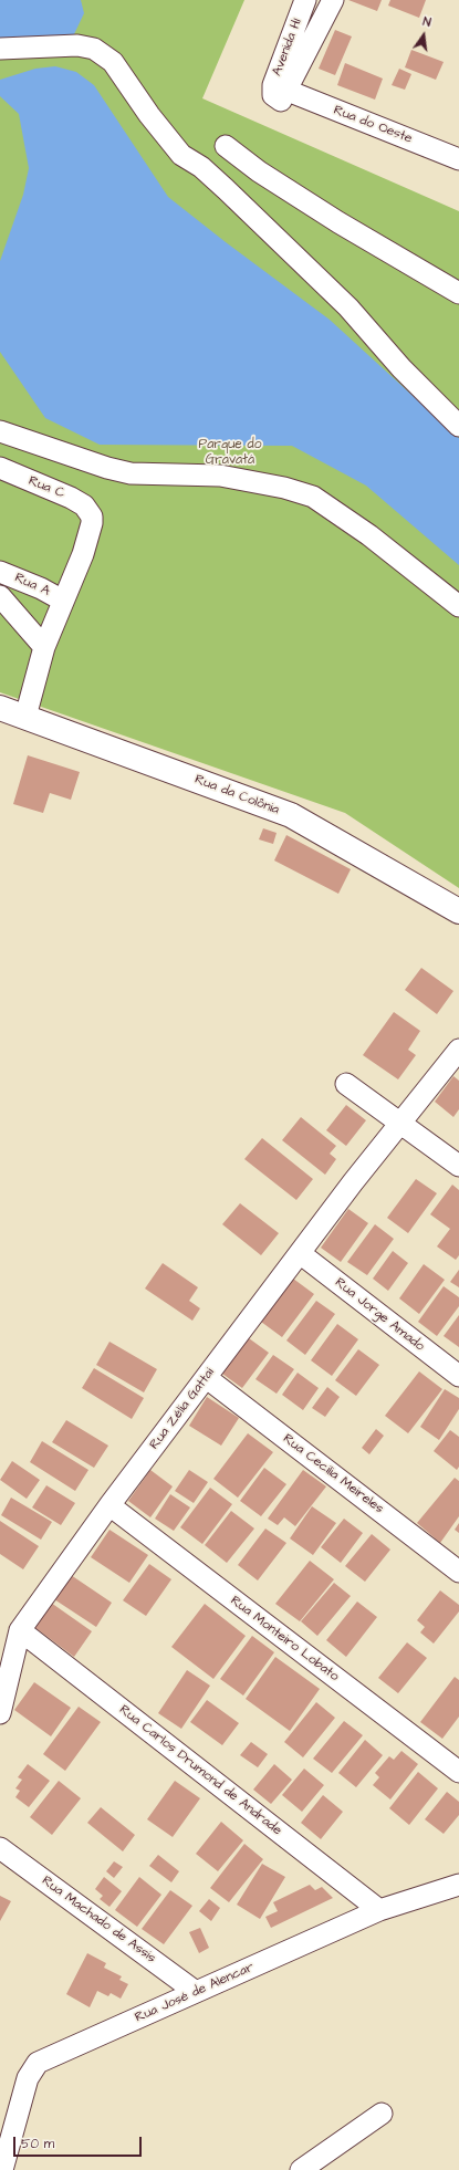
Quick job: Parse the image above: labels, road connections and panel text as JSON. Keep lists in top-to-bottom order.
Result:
{
  "streets": {
    "main road": ["Rua da Colônia"],
    "street": [
      "Avenida H1",
      "Rua do Oeste",
      "Rua C",
      "Rua A",
      "Rua Jorge Amado",
      "Rua Zélia Gattai",
      "Rua Cecilia Meireles",
      "Rua Monteiro Lobato",
      "Rua Carlos Drumond de Andrade",
      "Rua Machado de Assis",
      "Rua José de Alencar"
    ]
  },
  "crossings": [
    ["Avenida H1", "Rua do Oeste"],
    ["Rua C", "Rua A"],
    ["Rua Jorge Amado", "Rua Zélia Gattai"],
    ["Rua Zélia Gattai", "Rua Cecilia Meireles"],
    ["Rua Zélia Gattai", "Rua Monteiro Lobato"],
    ["Rua Zélia Gattai", "Rua Carlos Drumond de Andrade"],
    ["Rua Carlos Drumond de Andrade", "Rua José de Alencar"],
    ["Rua Machado de Assis", "Rua José de Alencar"]
  ],
  "parks": ["Parque do Gravatá"],
  "scale_bar": "50 m",
  "north": "top"
}
